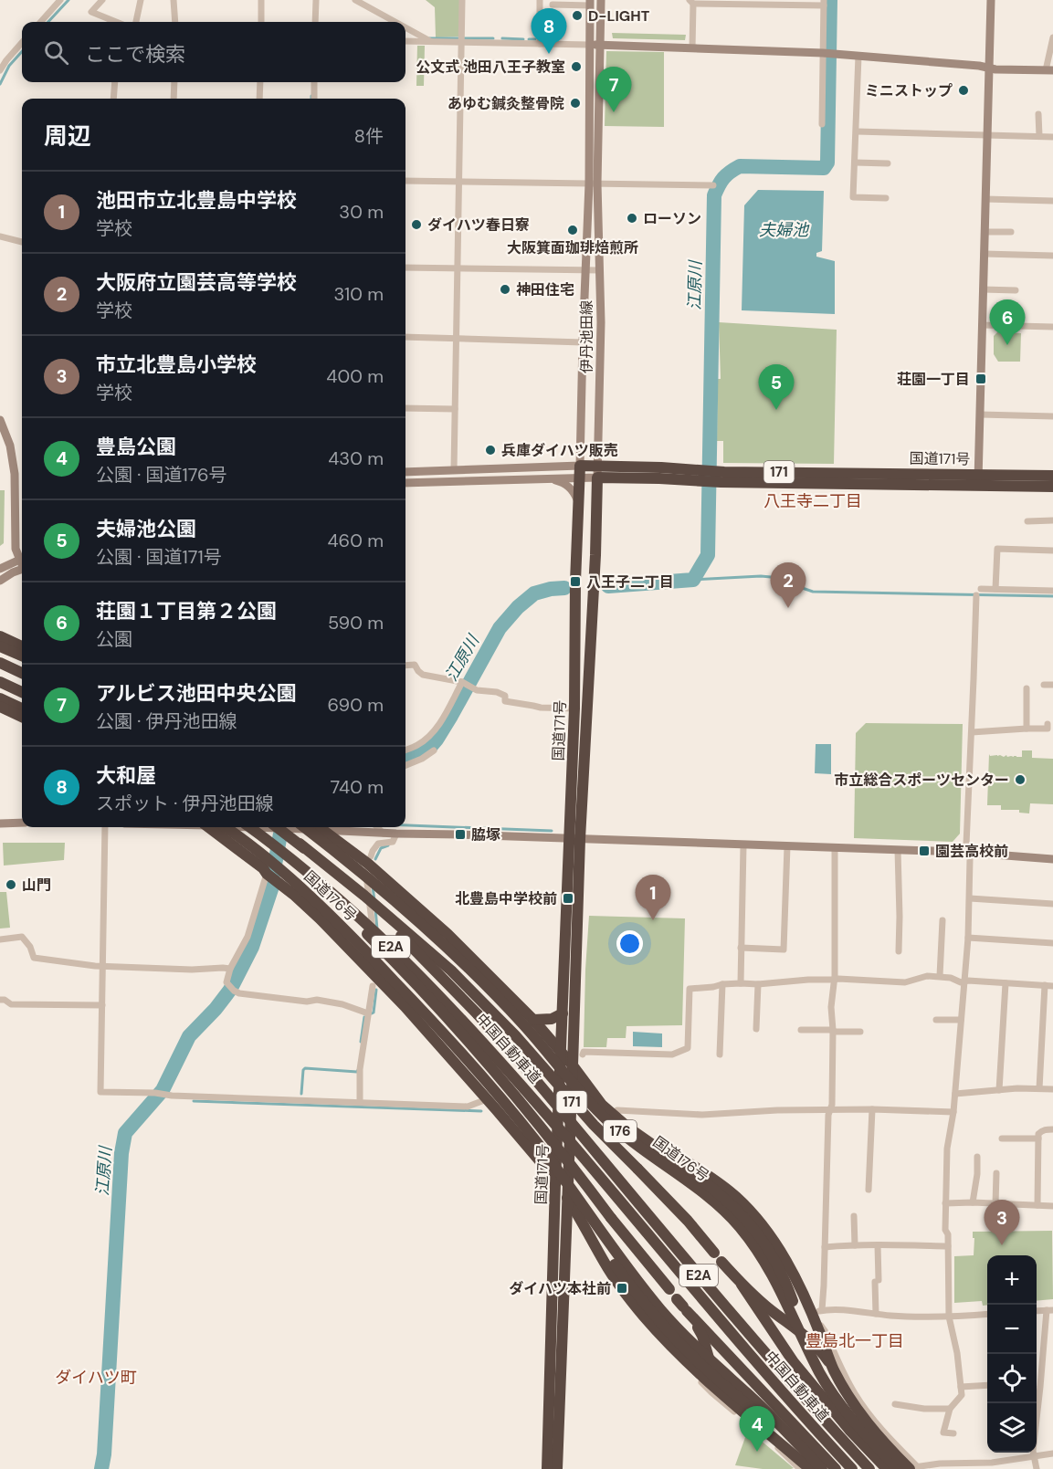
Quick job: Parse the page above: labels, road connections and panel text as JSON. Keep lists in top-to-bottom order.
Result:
{
  "streets": {
    "highway": [
      "国道171号",
      "171",
      "国道176号",
      "E2A",
      "中国自動車道",
      "176"
    ],
    "street": ["伊丹池田線"]
  },
  "crossings": [
    ["伊丹池田線", "国道171号"]
  ],
  "districts": ["八王寺二丁目", "豊島北一丁目", "ダイハツ町"],
  "water": ["夫婦池", "江原川"],
  "places": {
    "other": [
      "D-LIGHT",
      "公文式 池田八王子教室",
      "ミニストップ",
      "あゆむ鍼灸整骨院",
      "ローソン",
      "ダイハツ春日寮",
      "大阪箕面珈琲焙煎所",
      "神田住宅",
      "兵庫ダイハツ販売",
      "市立総合スポーツセンター",
      "山門"
    ],
    "transit": [
      "荘園一丁目",
      "八王子二丁目",
      "脇塚",
      "園芸高校前",
      "北豊島中学校前",
      "ダイハツ本社前"
    ]
  },
  "page": {
    "pins": [
      "8",
      "7",
      "6",
      "5",
      "2",
      "1",
      "3",
      "4"
    ],
    "search": "ここで検索",
    "heading": ["周辺", "8件"],
    "list": [
      {
        "mark": "1",
        "name": "池田市立北豊島中学校",
        "note": "学校",
        "value": "30 m"
      },
      {
        "mark": "2",
        "name": "大阪府立園芸高等学校",
        "note": "学校",
        "value": "310 m"
      },
      {
        "mark": "3",
        "name": "市立北豊島小学校",
        "note": "学校",
        "value": "400 m"
      },
      {
        "mark": "4",
        "name": "豊島公園",
        "note": "公園 · 国道176号",
        "value": "430 m"
      },
      {
        "mark": "5",
        "name": "夫婦池公園",
        "note": "公園 · 国道171号",
        "value": "460 m"
      },
      {
        "mark": "6",
        "name": "荘園１丁目第２公園",
        "note": "公園",
        "value": "590 m"
      },
      {
        "mark": "7",
        "name": "アルビス池田中央公園",
        "note": "公園 · 伊丹池田線",
        "value": "690 m"
      },
      {
        "mark": "8",
        "name": "大和屋",
        "note": "スポット · 伊丹池田線",
        "value": "740 m"
      }
    ],
    "map_buttons": ["+", "−"]
  }
}
